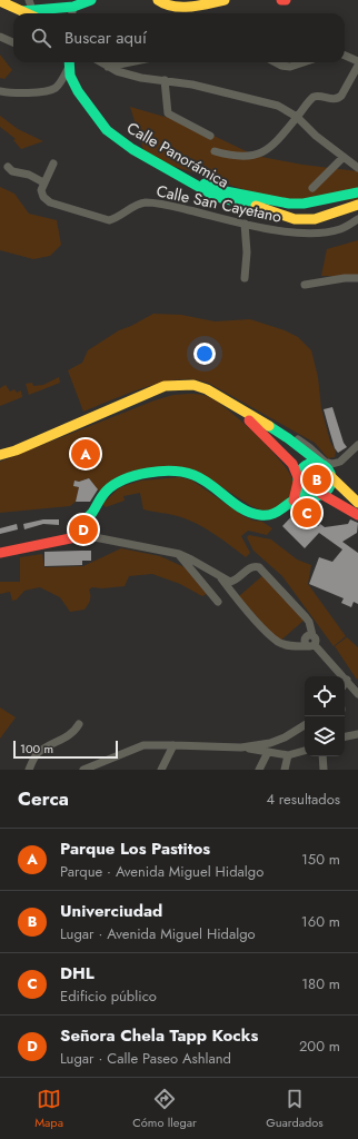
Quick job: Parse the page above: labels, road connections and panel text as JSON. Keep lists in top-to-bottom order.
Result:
{
  "streets": {
    "street": ["Calle Panorámica", "Calle San Cayetano"]
  },
  "scale_bar": "100 m",
  "page": {
    "search": "Buscar aquí",
    "pins": [
      "A",
      "B",
      "C",
      "D"
    ],
    "scale": "100 m",
    "heading": ["Cerca", "4 resultados"],
    "list": [
      {
        "mark": "A",
        "name": "Parque Los Pastitos",
        "note": "Parque · Avenida Miguel Hidalgo",
        "value": "150 m"
      },
      {
        "mark": "B",
        "name": "Univerciudad",
        "note": "Lugar · Avenida Miguel Hidalgo",
        "value": "160 m"
      },
      {
        "mark": "C",
        "name": "DHL",
        "note": "Edificio público",
        "value": "180 m"
      },
      {
        "mark": "D",
        "name": "Señora Chela Tapp Kocks",
        "note": "Lugar · Calle Paseo Ashland",
        "value": "200 m"
      }
    ],
    "nav": ["Mapa", "Cómo llegar", "Guardados"]
  }
}
